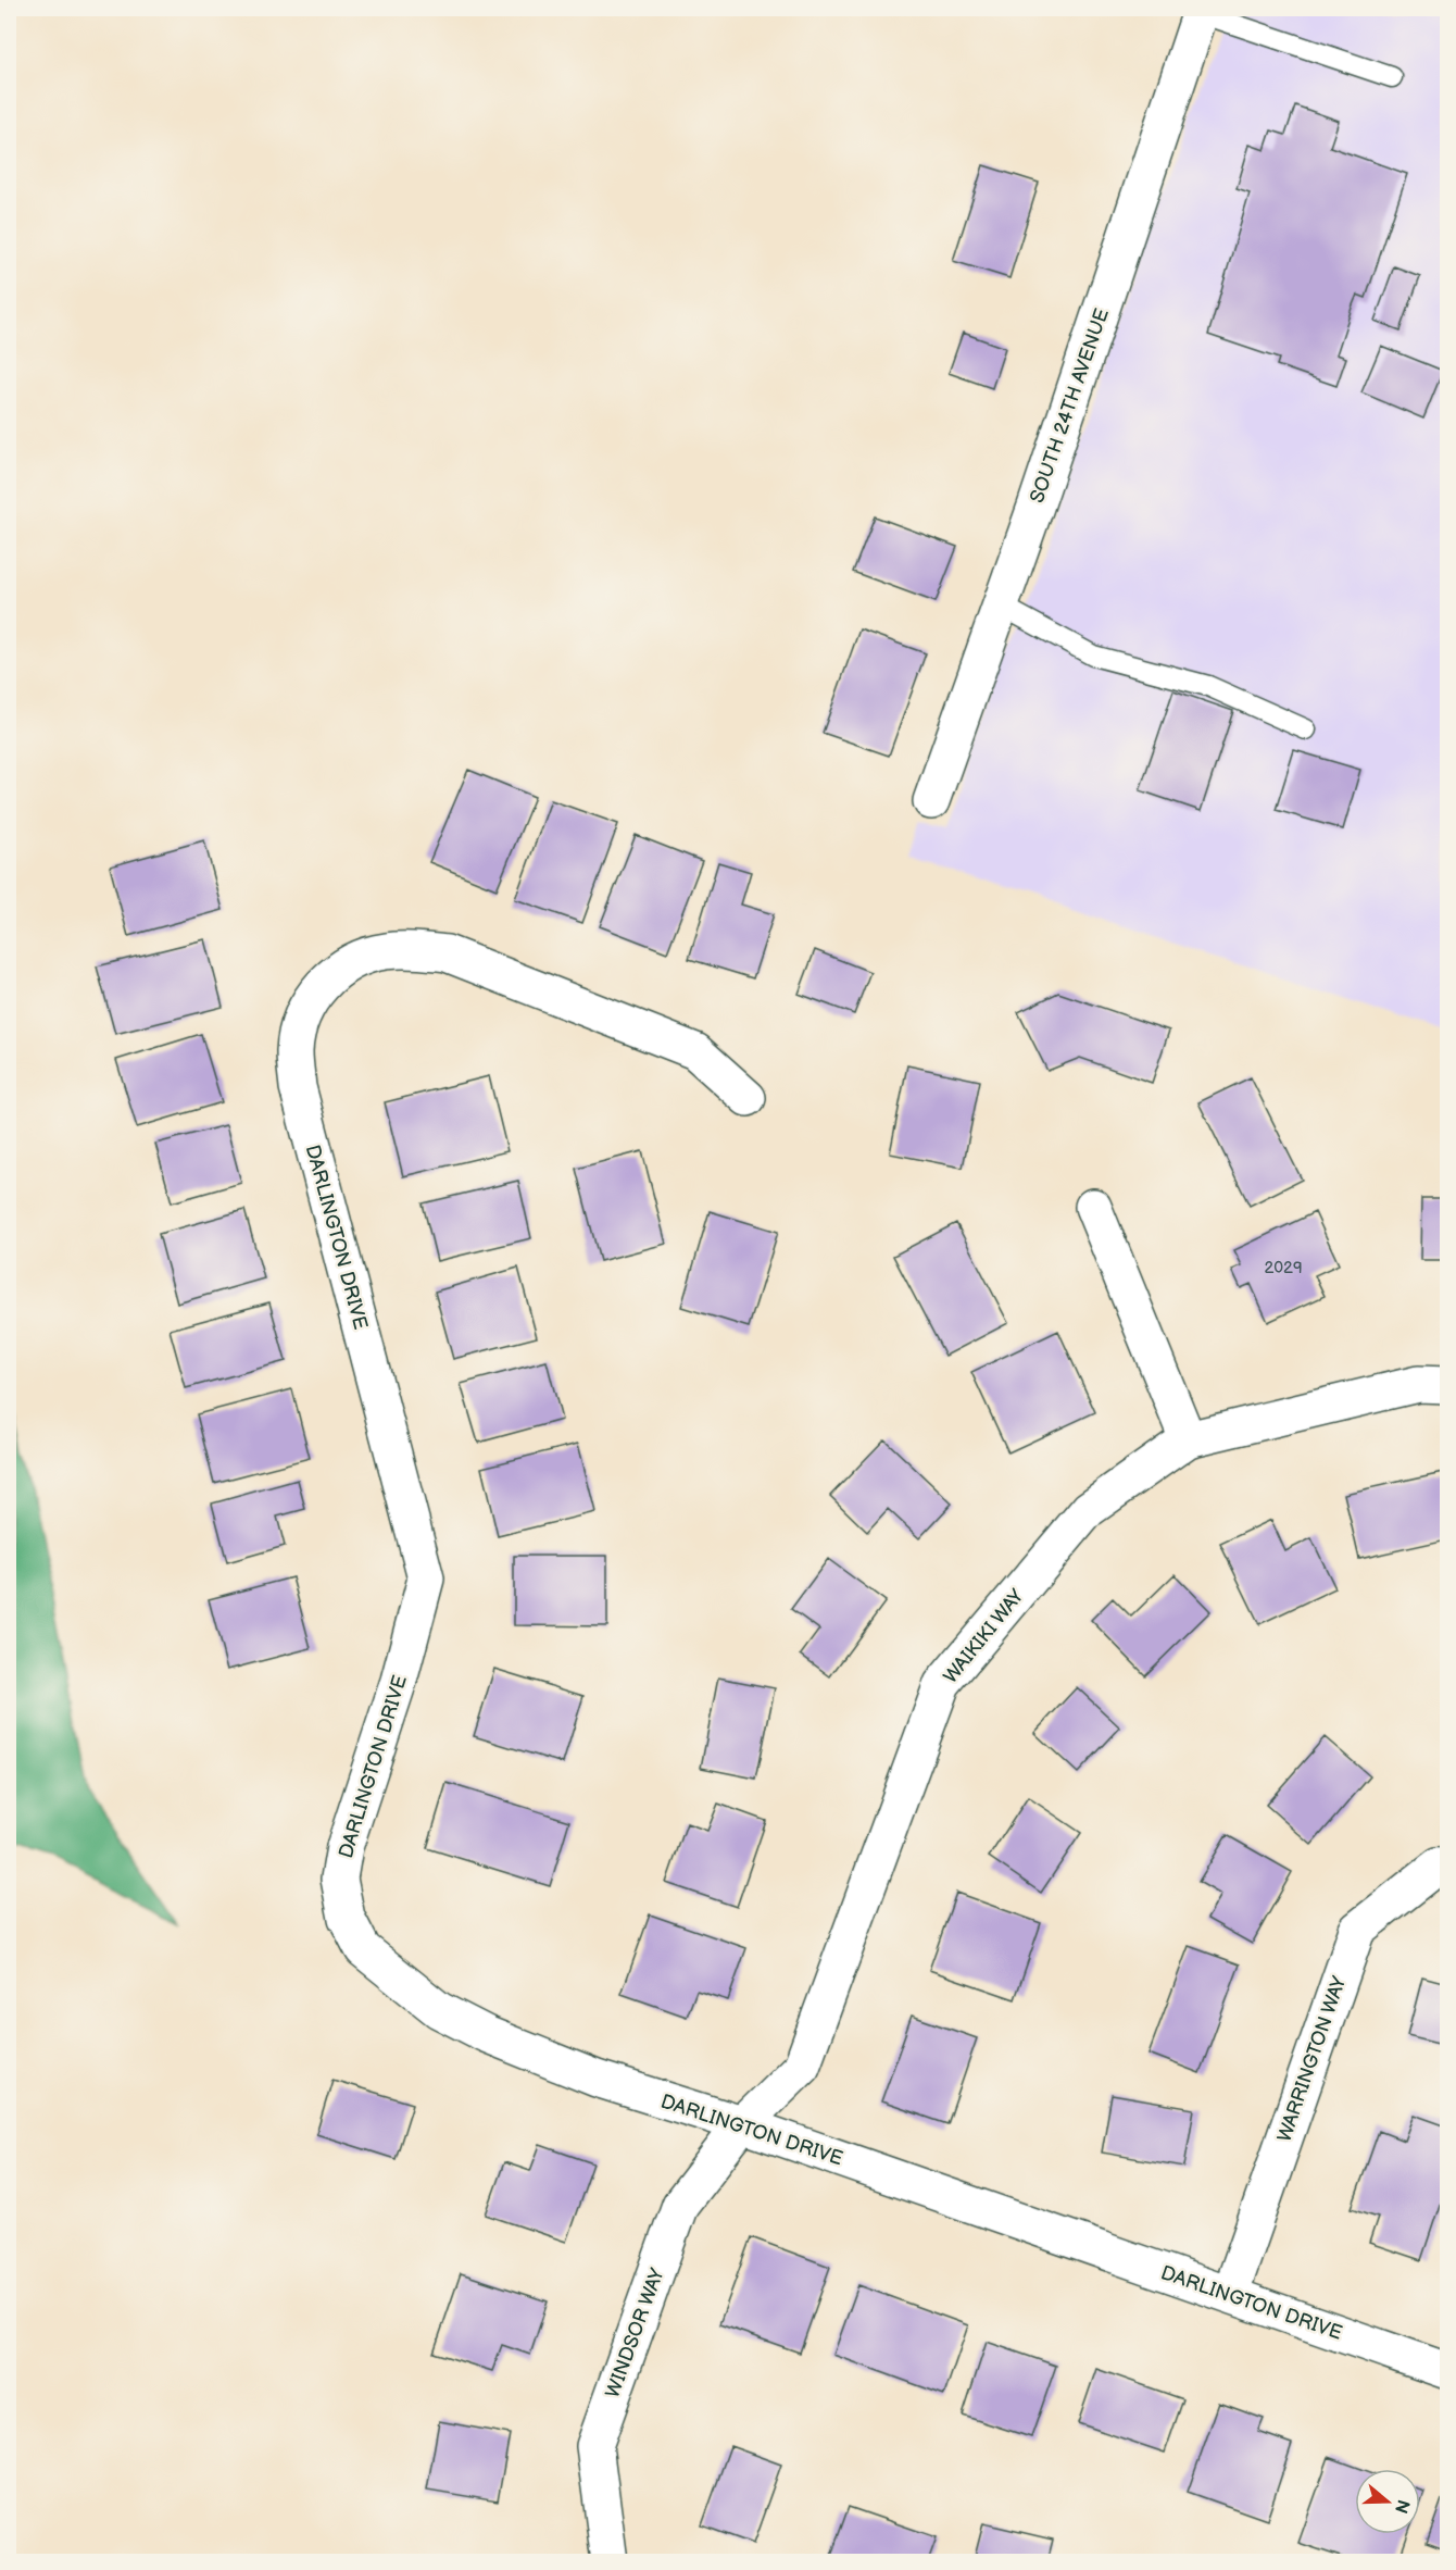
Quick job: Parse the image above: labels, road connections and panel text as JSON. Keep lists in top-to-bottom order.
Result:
{
  "streets": {
    "street": [
      "SOUTH 24TH AVENUE",
      "DARLINGTON DRIVE",
      "WAIKIKI WAY",
      "WARRINGTON WAY",
      "WINDSOR WAY"
    ]
  },
  "crossings": [
    ["DARLINGTON DRIVE", "WAIKIKI WAY"],
    ["DARLINGTON DRIVE", "WARRINGTON WAY"],
    ["DARLINGTON DRIVE", "WINDSOR WAY"],
    ["WAIKIKI WAY", "WINDSOR WAY"]
  ],
  "house_numbers": ["2029"],
  "north": "right"
}
